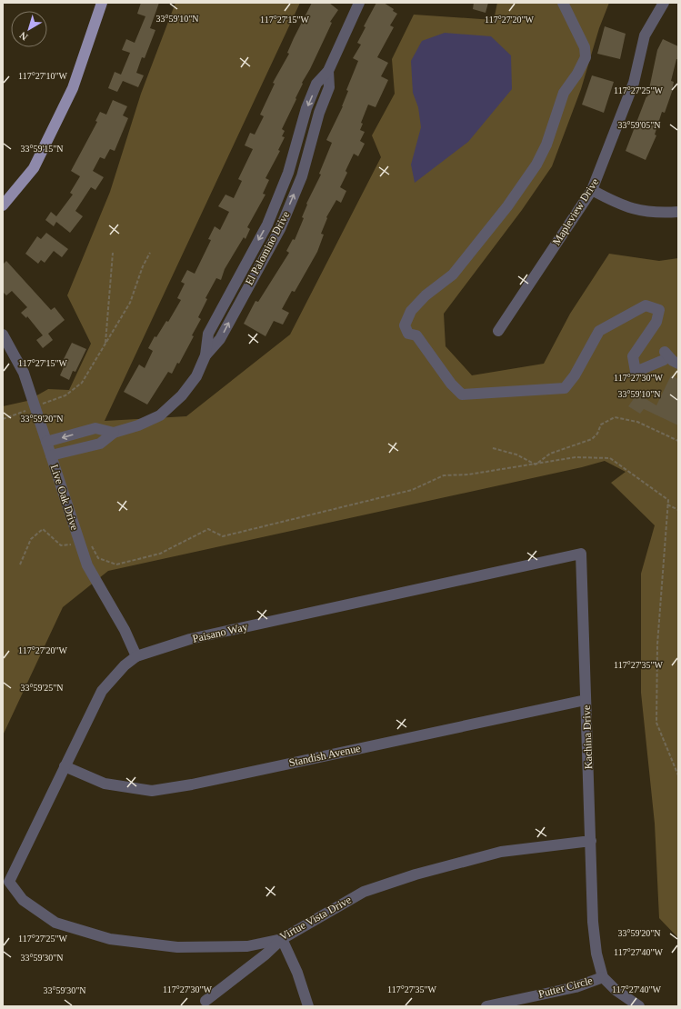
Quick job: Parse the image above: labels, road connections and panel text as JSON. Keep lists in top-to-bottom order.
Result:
{
  "streets": {
    "street": [
      "Mapleview Drive",
      "El Palomino Drive",
      "Live Oak Drive",
      "Paisano Way",
      "Kachina Drive",
      "Standish Avenue",
      "Virtue Vista Drive",
      "Putter Circle"
    ]
  },
  "crossings": [
    ["El Palomino Drive", "Live Oak Drive"],
    ["Live Oak Drive", "Paisano Way"],
    ["Paisano Way", "Kachina Drive"],
    ["Paisano Way", "Standish Avenue"],
    ["Paisano Way", "Virtue Vista Drive"],
    ["Kachina Drive", "Standish Avenue"],
    ["Kachina Drive", "Virtue Vista Drive"],
    ["Kachina Drive", "Putter Circle"]
  ],
  "north": "bottom left",
  "coordinates": [
    "33°59'10\"N",
    "117°27'15\"W",
    "117°27'20\"W",
    "117°27'10\"W",
    "117°27'25\"W",
    "33°59'05\"N",
    "33°59'15\"N",
    "117°27'30\"W",
    "33°59'20\"N",
    "117°27'35\"W",
    "33°59'25\"N",
    "117°27'40\"W",
    "33°59'30\"N"
  ]
}
